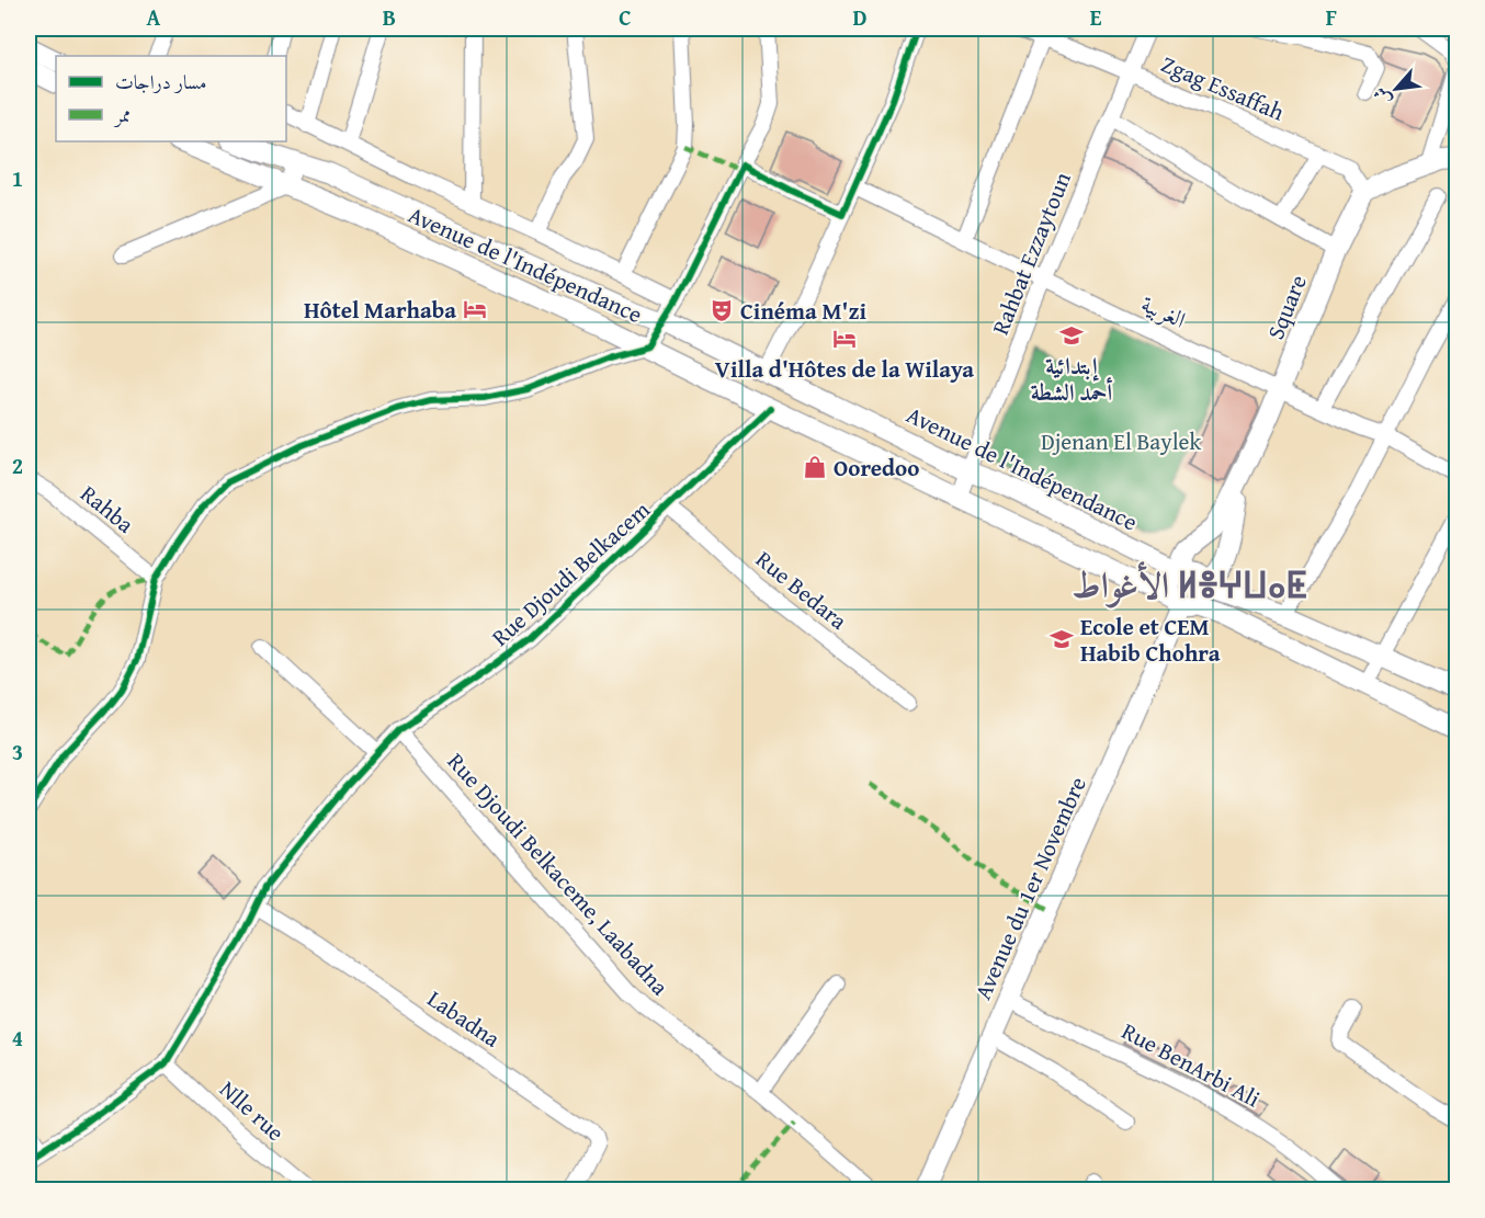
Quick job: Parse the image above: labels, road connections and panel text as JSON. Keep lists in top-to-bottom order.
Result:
{
  "streets": {
    "main road": ["Avenue de l'Indépendance", "Square", "Avenue du 1er Novembre"],
    "street": [
      "Zgag Essaffah",
      "Rahbat Ezzaytoun",
      "الغربية",
      "Rahba",
      "Rue Djoudi Belkacem",
      "Rue Bedara",
      "Rue Djoudi Belkaceme, Laabadna",
      "Labadna",
      "Rue BenArbi Ali",
      "Nlle rue"
    ]
  },
  "crossings": [
    ["Zgag Essaffah", "Rahbat Ezzaytoun"],
    ["Zgag Essaffah", "Square"],
    ["Rahbat Ezzaytoun", "Avenue de l'Indépendance"],
    ["Rahbat Ezzaytoun", "الغربية"],
    ["Avenue de l'Indépendance", "Rue Djoudi Belkacem"],
    ["Avenue de l'Indépendance", "Avenue du 1er Novembre"],
    ["Square", "الغربية"],
    ["Rue Djoudi Belkacem", "Rue Bedara"],
    ["Rue Djoudi Belkacem", "Rue Djoudi Belkaceme, Laabadna"],
    ["Rue Djoudi Belkacem", "Labadna"],
    ["Rue Djoudi Belkacem", "Nlle rue"],
    ["Avenue du 1er Novembre", "Rue BenArbi Ali"]
  ],
  "districts": ["الأغواط ⵍⴻⵖⵡⴰⵟ"],
  "parks": ["Djenan El Baylek"],
  "places": {
    "hotel": ["Hôtel Marhaba", "Villa d'Hôtes de la Wilaya"],
    "theatre": ["Cinéma M'zi"],
    "school or university": ["إبتدائية أحمد الشطة", "Ecole et CEM Habib Chohra"],
    "shop": ["Ooredoo"]
  },
  "legend": ["مسار دراجات", "ممر"],
  "north": "bottom left",
  "grid": {
    "columns": [
      "A",
      "B",
      "C",
      "D",
      "E",
      "F"
    ],
    "rows": [
      "1",
      "2",
      "3",
      "4"
    ]
  }
}
